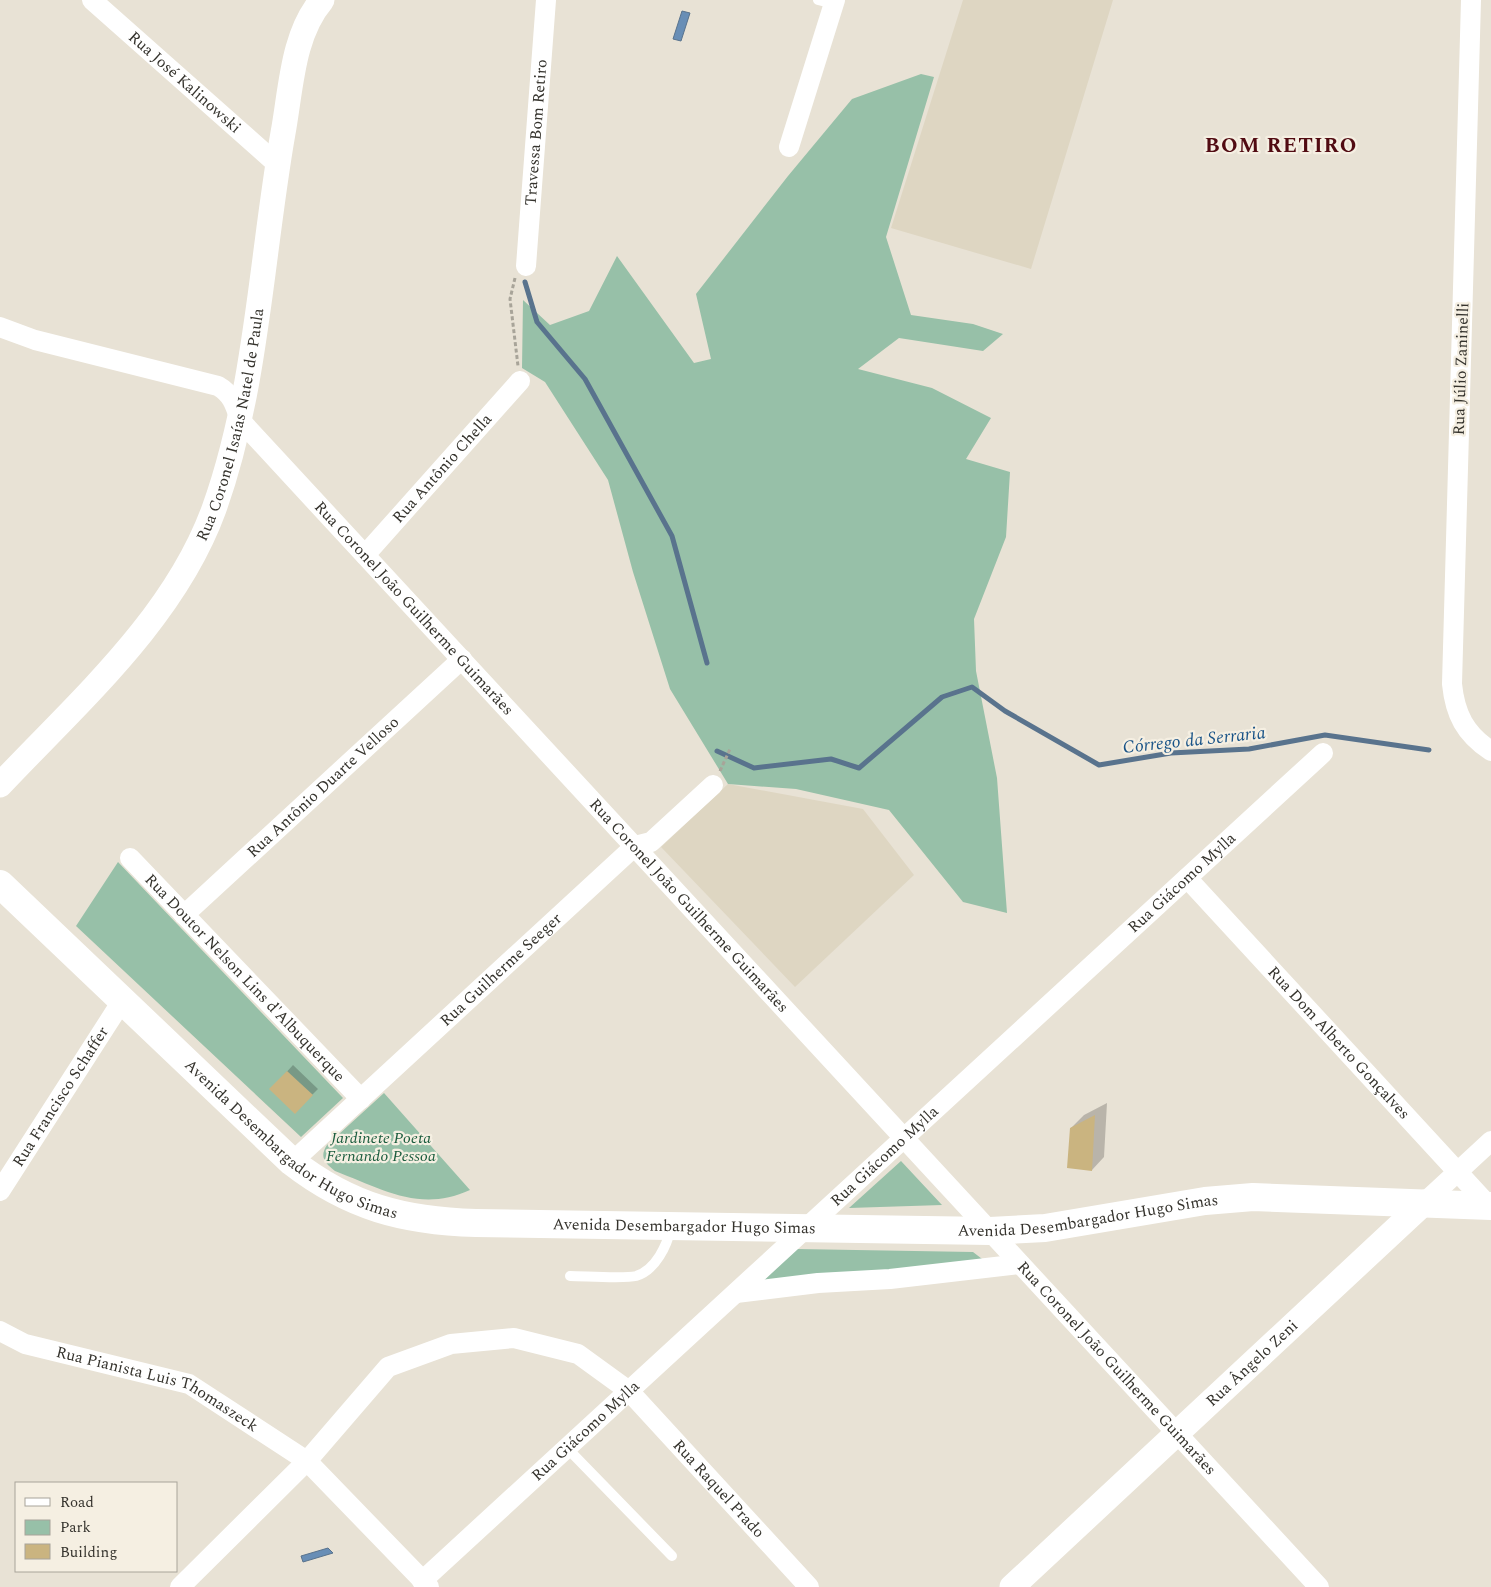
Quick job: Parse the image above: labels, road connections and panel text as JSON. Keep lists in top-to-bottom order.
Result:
{
  "streets": {
    "main road": ["Avenida Desembargador Hugo Simas"],
    "street": [
      "Rua José Kalinowski",
      "Travessa Bom Retiro",
      "Rua Júlio Zaninelli",
      "Rua Coronel Isaías Natel de Paula",
      "Rua Antônio Chella",
      "Rua Coronel João Guilherme Guimarães",
      "Rua Antônio Duarte Velloso",
      "Rua Giácomo Mylla",
      "Rua Guilherme Seeger",
      "Rua Doutor Nelson Lins d'Albuquerque",
      "Rua Dom Alberto Gonçalves",
      "Rua Francisco Schaffer",
      "Rua Ângelo Zeni",
      "Rua Pianista Luis Thomaszeck",
      "Rua Raquel Prado"
    ]
  },
  "crossings": [
    ["Rua José Kalinowski", "Rua Coronel Isaías Natel de Paula"],
    ["Rua Coronel Isaías Natel de Paula", "Rua Coronel João Guilherme Guimarães"],
    ["Rua Antônio Chella", "Rua Coronel João Guilherme Guimarães"],
    ["Rua Coronel João Guilherme Guimarães", "Rua Antônio Duarte Velloso"],
    ["Rua Coronel João Guilherme Guimarães", "Rua Giácomo Mylla"],
    ["Rua Coronel João Guilherme Guimarães", "Rua Guilherme Seeger"],
    ["Rua Coronel João Guilherme Guimarães", "Avenida Desembargador Hugo Simas"],
    ["Rua Coronel João Guilherme Guimarães", "Rua Ângelo Zeni"],
    ["Rua Antônio Duarte Velloso", "Rua Doutor Nelson Lins d'Albuquerque"],
    ["Rua Giácomo Mylla", "Rua Dom Alberto Gonçalves"],
    ["Rua Giácomo Mylla", "Avenida Desembargador Hugo Simas"],
    ["Rua Giácomo Mylla", "Rua Pianista Luis Thomaszeck"],
    ["Rua Giácomo Mylla", "Rua Raquel Prado"],
    ["Rua Guilherme Seeger", "Rua Doutor Nelson Lins d'Albuquerque"],
    ["Rua Guilherme Seeger", "Avenida Desembargador Hugo Simas"],
    ["Rua Dom Alberto Gonçalves", "Avenida Desembargador Hugo Simas"],
    ["Rua Dom Alberto Gonçalves", "Rua Ângelo Zeni"],
    ["Rua Francisco Schaffer", "Avenida Desembargador Hugo Simas"],
    ["Avenida Desembargador Hugo Simas", "Rua Ângelo Zeni"],
    ["Rua Pianista Luis Thomaszeck", "Rua Raquel Prado"]
  ],
  "districts": ["BOM RETIRO"],
  "water": ["Córrego da Serraria"],
  "parks": ["Jardinete Poeta Fernando Pessoa"],
  "legend": ["Road", "Park", "Building"]
}
